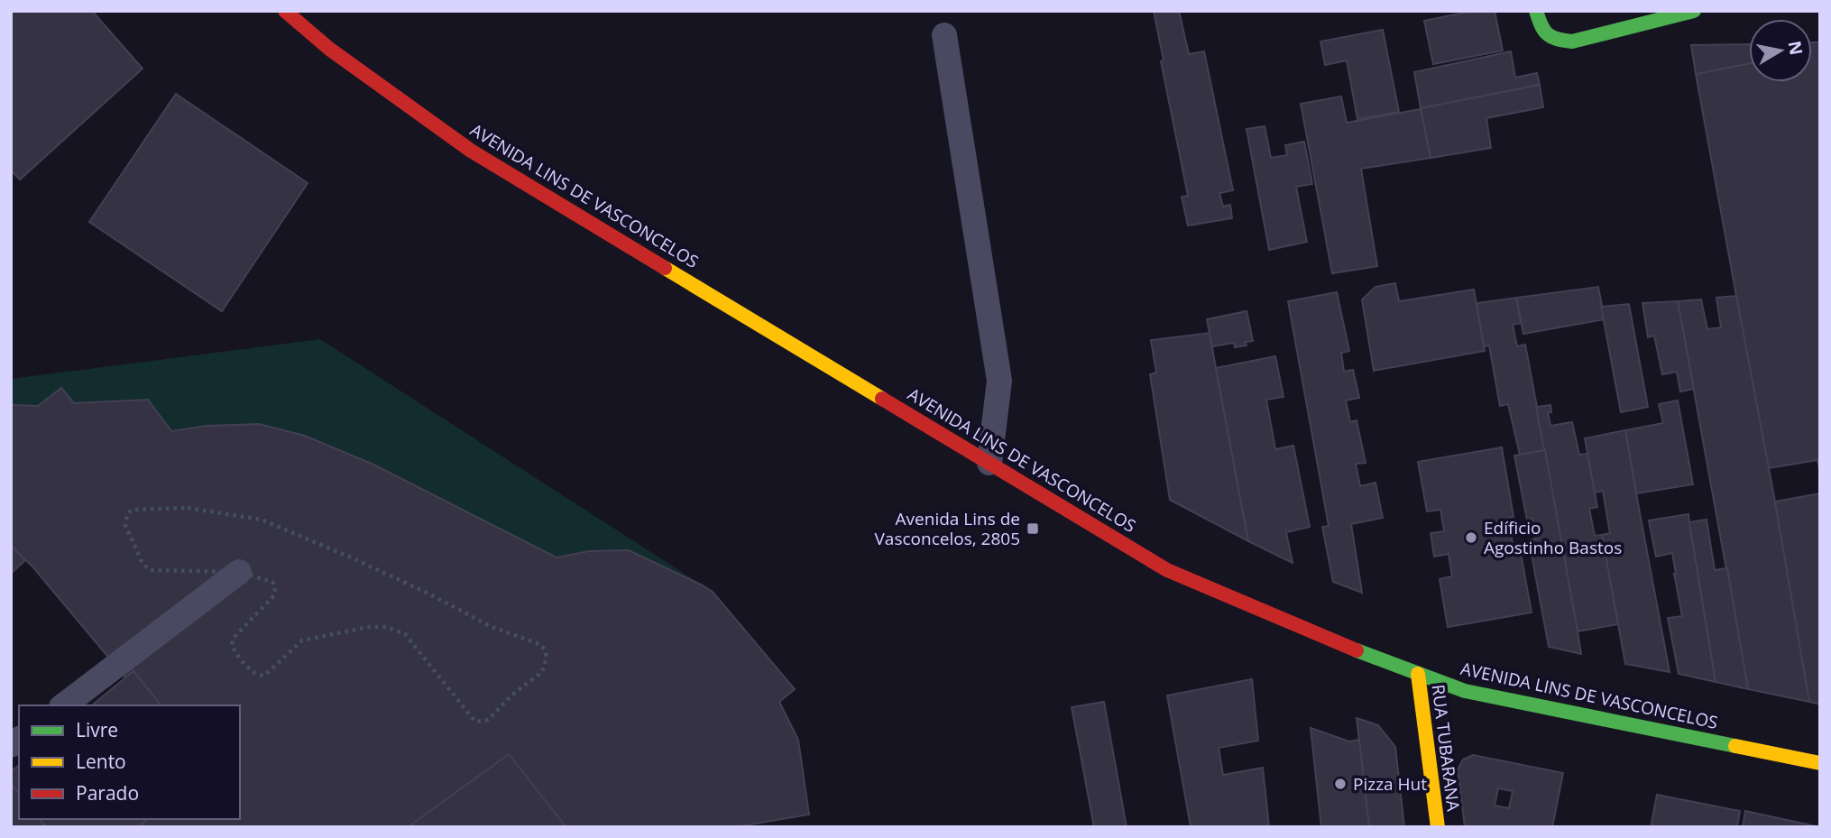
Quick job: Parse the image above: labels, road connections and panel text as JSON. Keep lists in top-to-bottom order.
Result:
{
  "streets": {
    "street": ["AVENIDA LINS DE VASCONCELOS", "RUA TUBARANA"]
  },
  "crossings": [
    ["AVENIDA LINS DE VASCONCELOS", "RUA TUBARANA"]
  ],
  "places": {
    "transit": ["Avenida Lins de Vasconcelos, 2805"],
    "other": ["Edíficio Agostinho Bastos", "Pizza Hut"]
  },
  "legend": ["Livre", "Lento", "Parado"],
  "north": "right"
}
